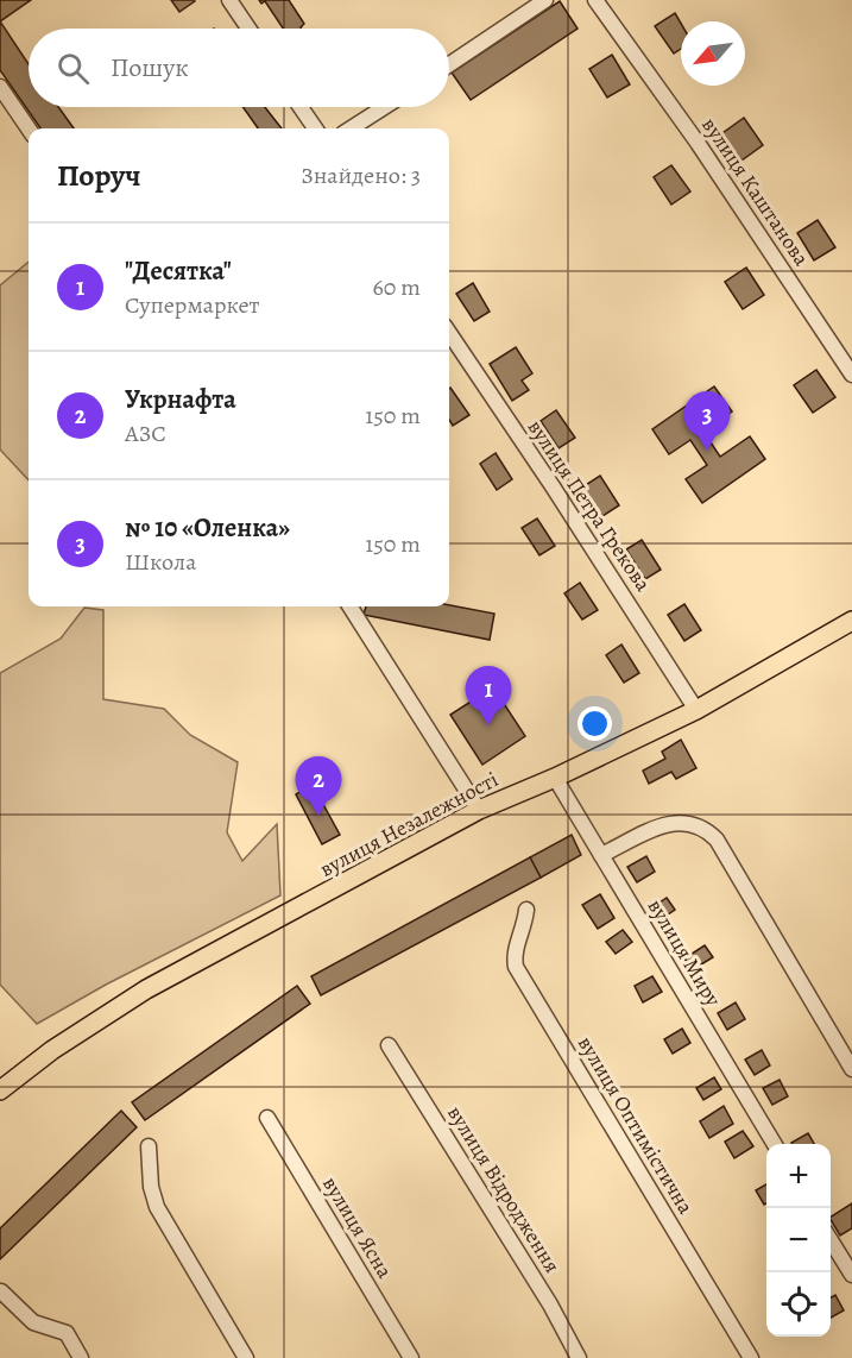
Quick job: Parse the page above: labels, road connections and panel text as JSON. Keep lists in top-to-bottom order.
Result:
{
  "streets": {
    "main road": ["вулиця Незалежності"],
    "street": [
      "вулиця Каштанова",
      "вулиця Петра Грекова",
      "вулиця Миру",
      "вулиця Оптимістична",
      "вулиця Відродження",
      "вулиця Ясна"
    ]
  },
  "crossings": [
    ["вулиця Петра Грекова", "вулиця Незалежності"],
    ["вулиця Незалежності", "вулиця Миру"]
  ],
  "north": "bottom left",
  "page": {
    "search": "Пошук",
    "heading": ["Поруч", "Знайдено: 3"],
    "list": [
      {
        "mark": "1",
        "name": "\"Десятка\"",
        "note": "Супермаркет",
        "value": "60 m"
      },
      {
        "mark": "2",
        "name": "Укрнафта",
        "note": "АЗС",
        "value": "150 m"
      },
      {
        "mark": "3",
        "name": "№ 10 «Оленка»",
        "note": "Школа",
        "value": "150 m"
      }
    ],
    "pins": ["3", "1", "2"],
    "map_buttons": ["+", "−"]
  }
}
